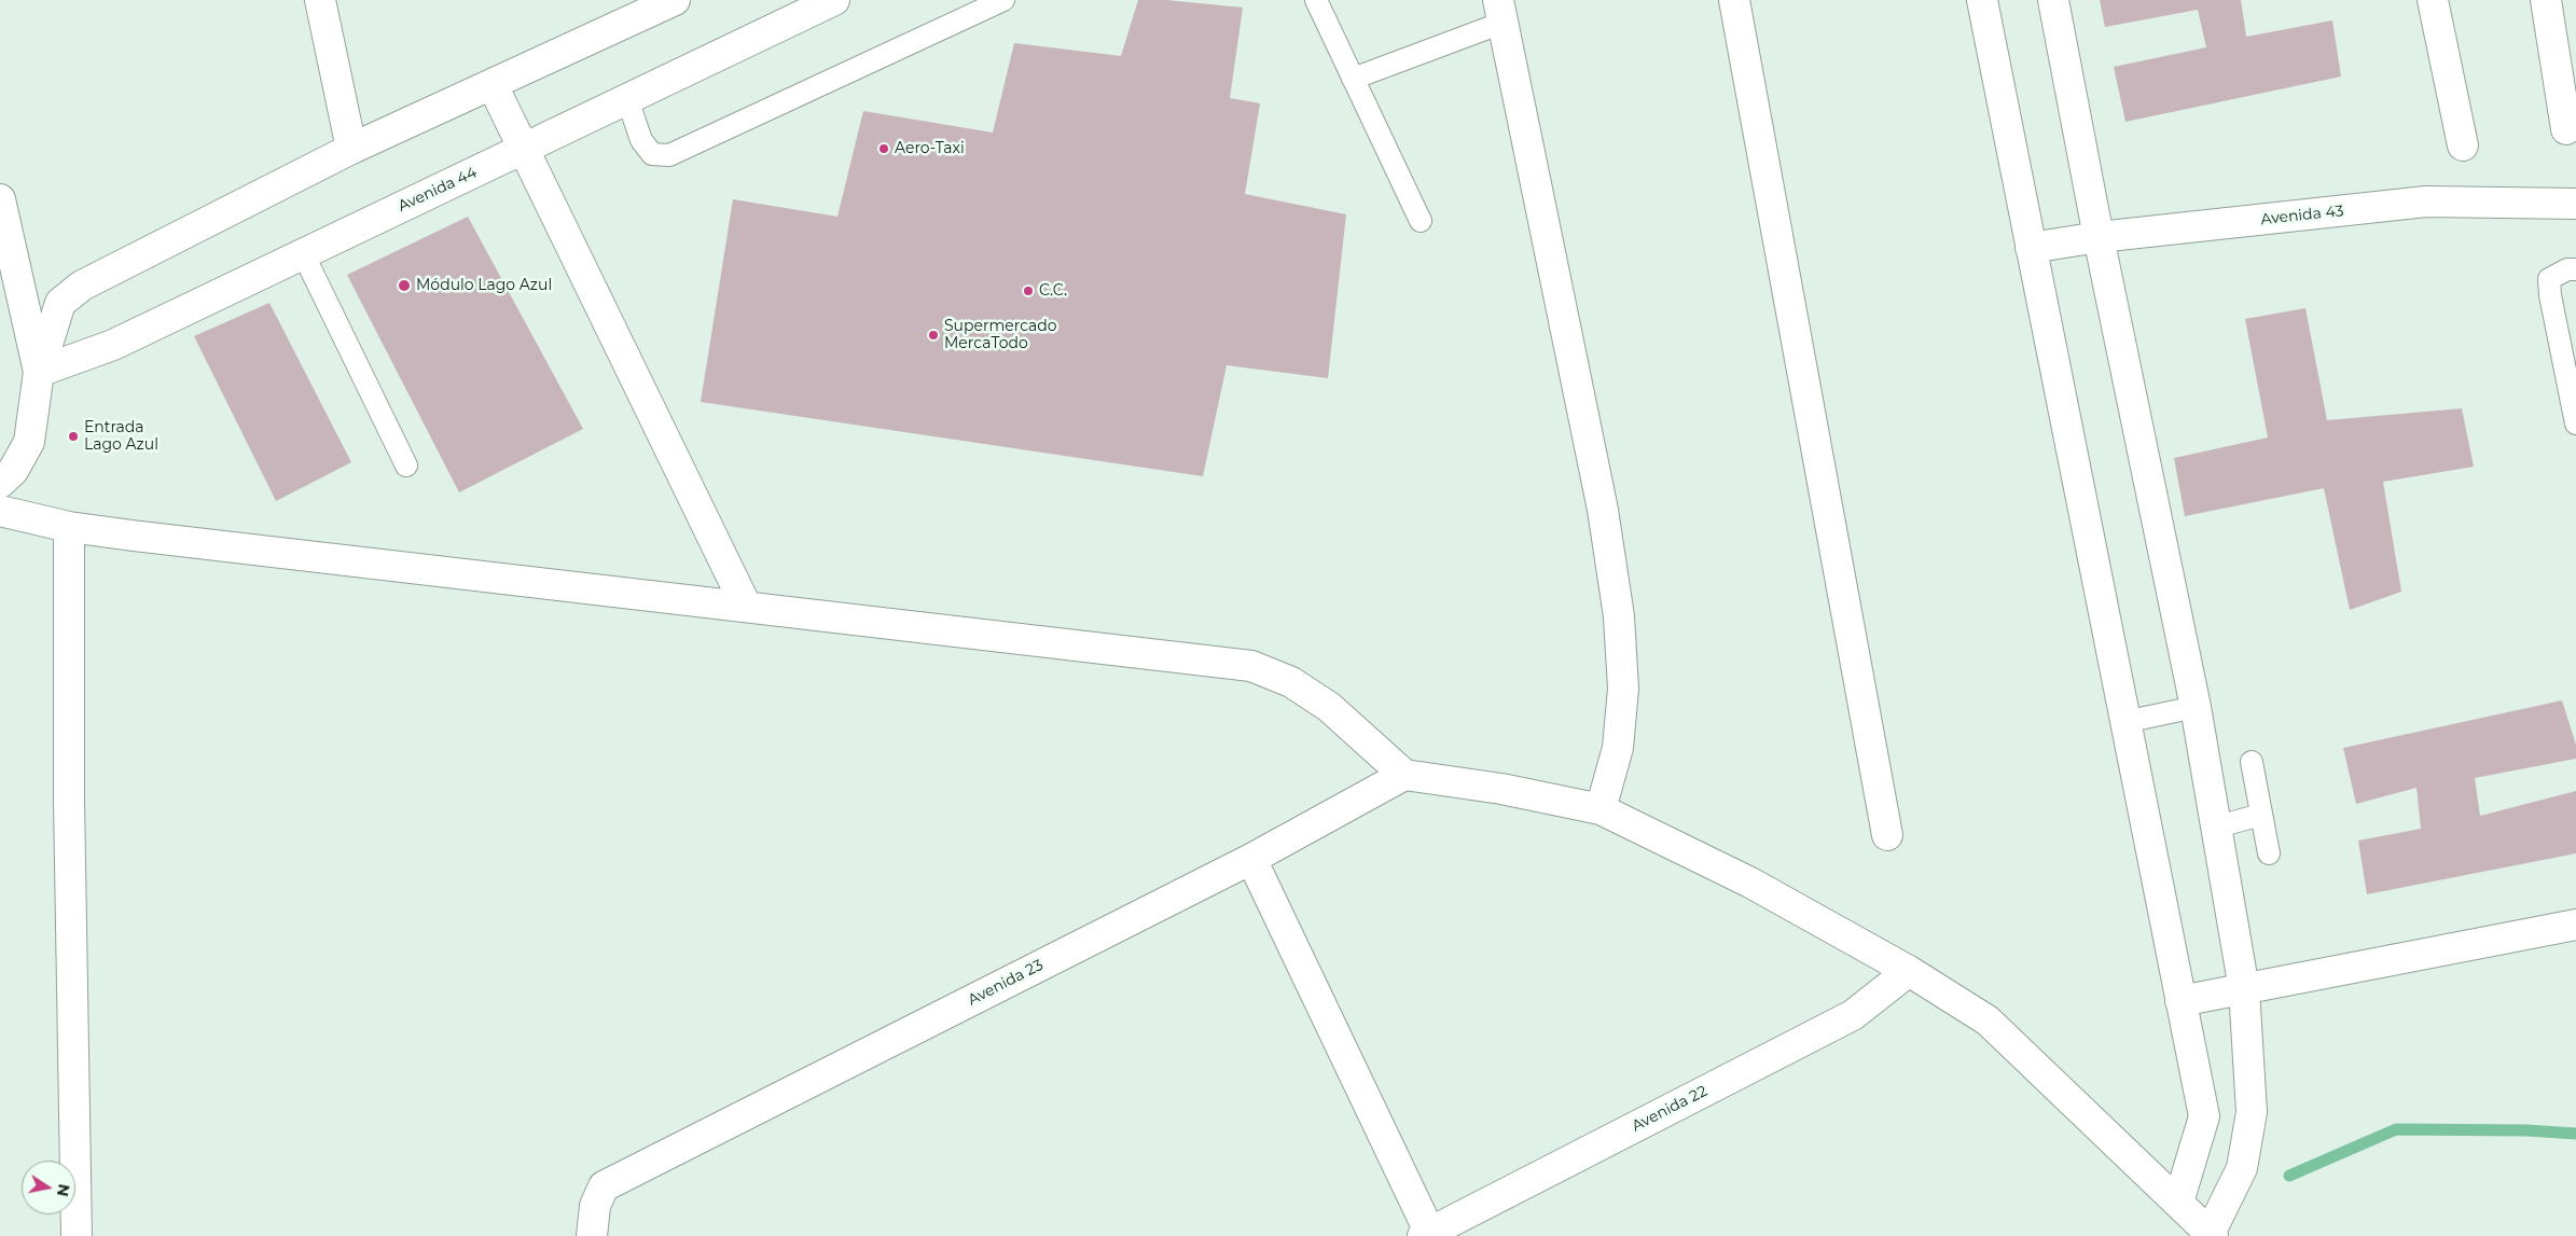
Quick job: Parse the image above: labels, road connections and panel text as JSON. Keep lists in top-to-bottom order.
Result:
{
  "streets": {
    "street": [
      "Avenida 44",
      "Avenida 43",
      "Avenida 23",
      "Avenida 22"
    ]
  },
  "places": [
    "Aero-Taxi",
    "Módulo Lago Azul",
    "C.C.",
    "Supermercado MercaTodo",
    "Entrada Lago Azul"
  ],
  "north": "right"
}
